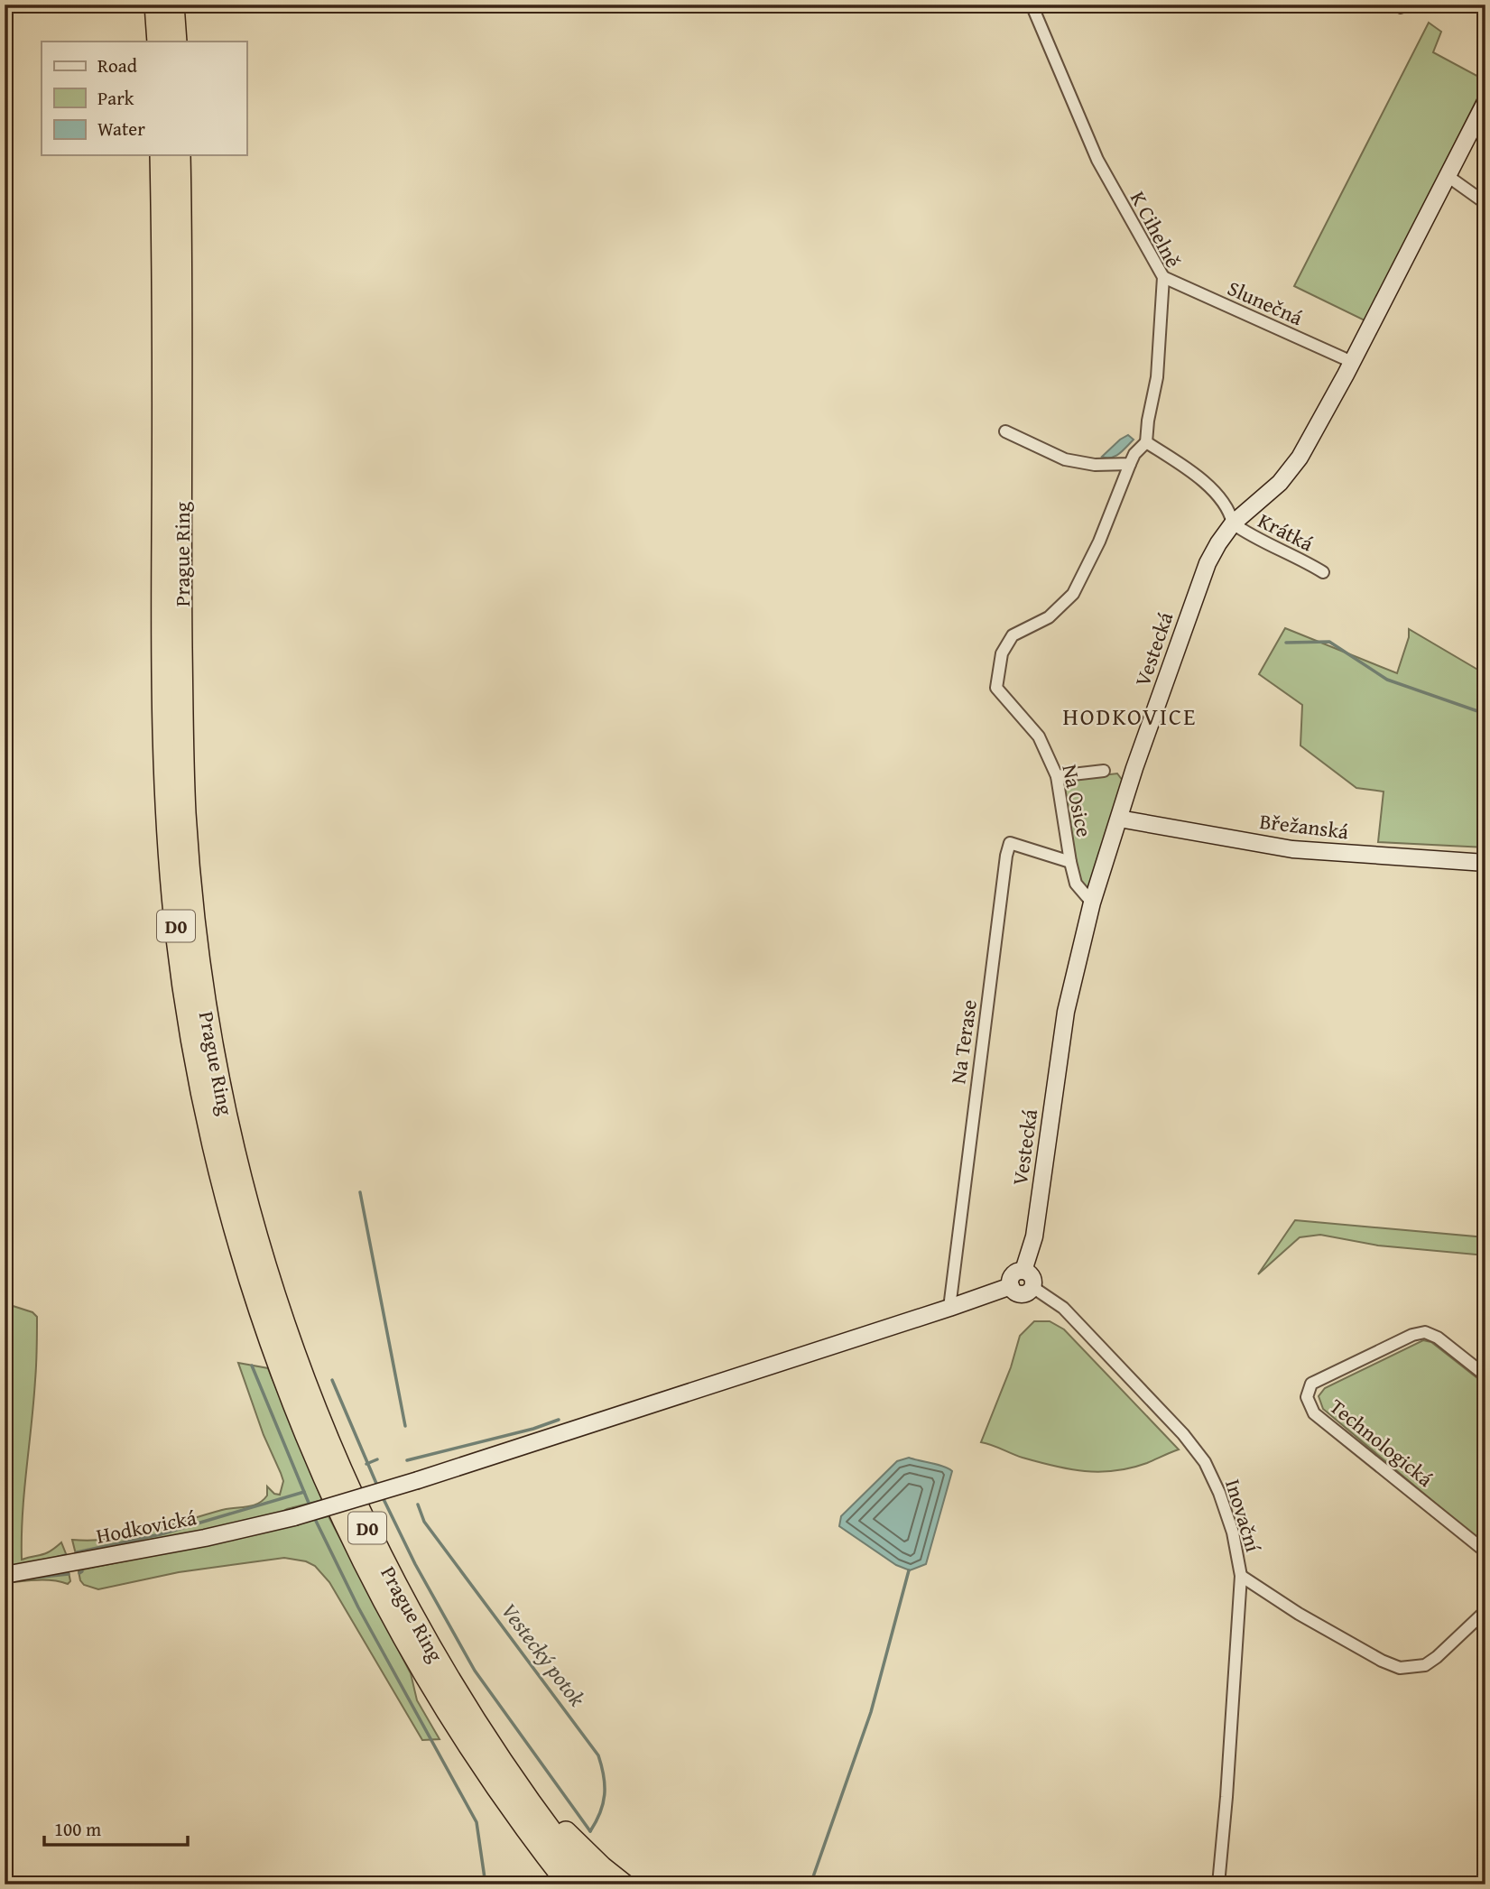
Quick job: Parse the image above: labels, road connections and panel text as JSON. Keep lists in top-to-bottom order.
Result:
{
  "streets": {
    "highway": ["Prague Ring", "D0"],
    "street": [
      "K Cihelně",
      "Slunečná",
      "Krátká",
      "Vestecká",
      "Na Osice",
      "Břežanská",
      "Na Terase",
      "Technologická",
      "Inovační",
      "Hodkovická"
    ]
  },
  "crossings": [
    ["K Cihelně", "Slunečná"],
    ["K Cihelně", "Na Osice"],
    ["Slunečná", "Vestecká"],
    ["Krátká", "Vestecká"],
    ["Vestecká", "Na Osice"],
    ["Vestecká", "Břežanská"],
    ["Vestecká", "Na Terase"],
    ["Vestecká", "Inovační"],
    ["Vestecká", "Hodkovická"],
    ["Na Osice", "Na Terase"]
  ],
  "districts": ["HODKOVICE"],
  "water": ["Vestecký potok"],
  "legend": ["Road", "Park", "Water"],
  "scale_bar": "100 m"
}
